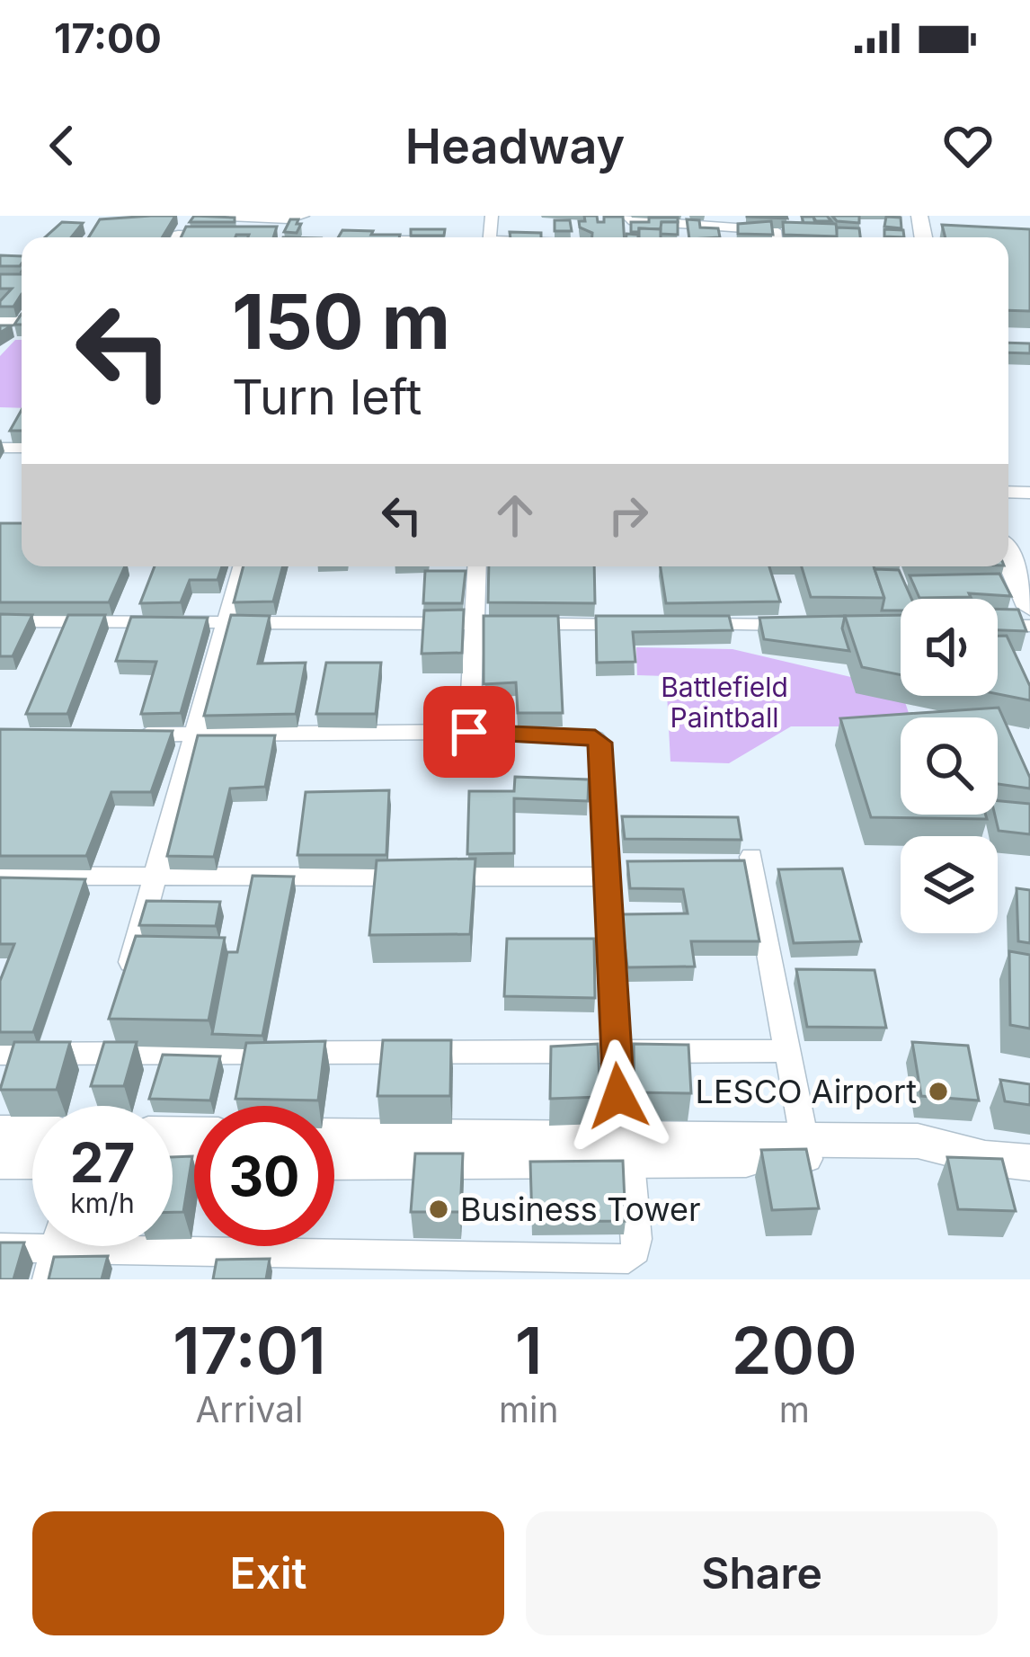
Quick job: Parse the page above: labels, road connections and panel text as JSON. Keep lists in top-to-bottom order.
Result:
{
  "parks": ["Battlefield Paintball"],
  "places": ["LESCO Airport", "Business Tower"],
  "page": {
    "status": "17:00",
    "header": "Headway",
    "turn": ["150 m", "Turn left"],
    "speed": "27 km/h",
    "limit": "30",
    "eta": [
      "17:01",
      "Arrival",
      "1",
      "min",
      "200",
      "m"
    ],
    "buttons": ["Exit", "Share"]
  }
}
